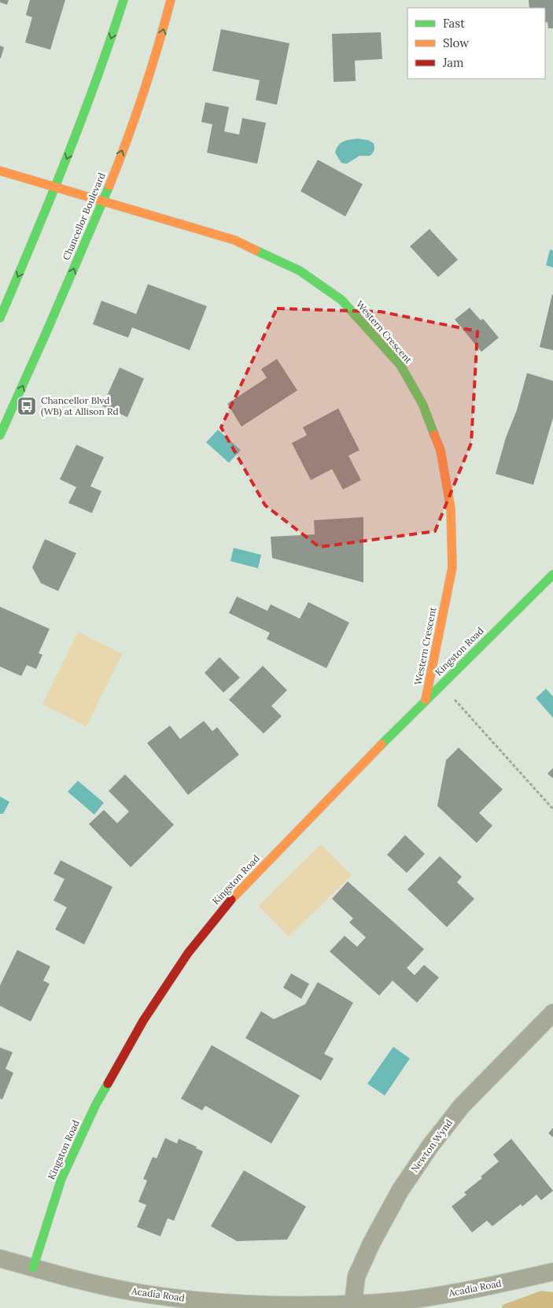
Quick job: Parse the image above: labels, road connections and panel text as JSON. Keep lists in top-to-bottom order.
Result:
{
  "streets": {
    "street": [
      "Chancellor Boulevard",
      "Western Crescent",
      "Kingston Road",
      "Newton Wynd",
      "Acadia Road"
    ]
  },
  "crossings": [
    ["Chancellor Boulevard", "Western Crescent"],
    ["Western Crescent", "Kingston Road"],
    ["Kingston Road", "Acadia Road"],
    ["Newton Wynd", "Acadia Road"]
  ],
  "places": {
    "bus stop": ["Chancellor Blvd (WB) at Allison Rd"]
  },
  "legend": ["Fast", "Slow", "Jam"]
}
